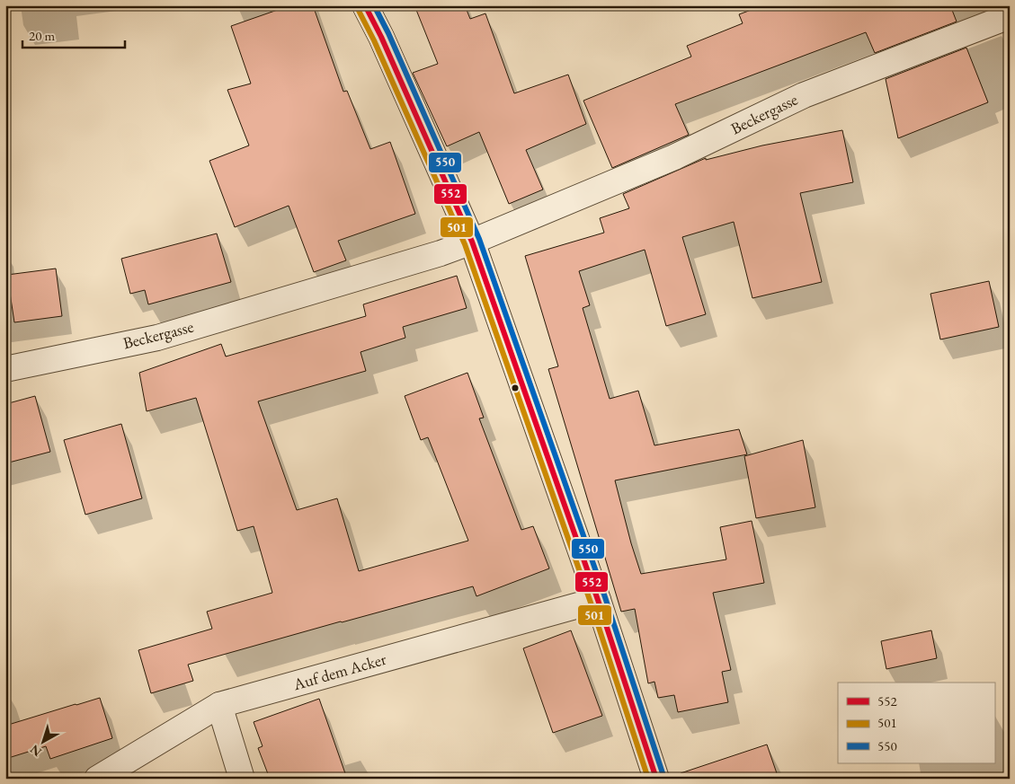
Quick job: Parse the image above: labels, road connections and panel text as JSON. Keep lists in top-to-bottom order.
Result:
{
  "streets": {
    "street": ["Beckergasse", "Auf dem Acker"]
  },
  "lines": ["transit line 552", "transit line 550", "transit line 501"],
  "legend": ["552", "501", "550"],
  "scale_bar": "20 m",
  "north": "bottom left"
}
